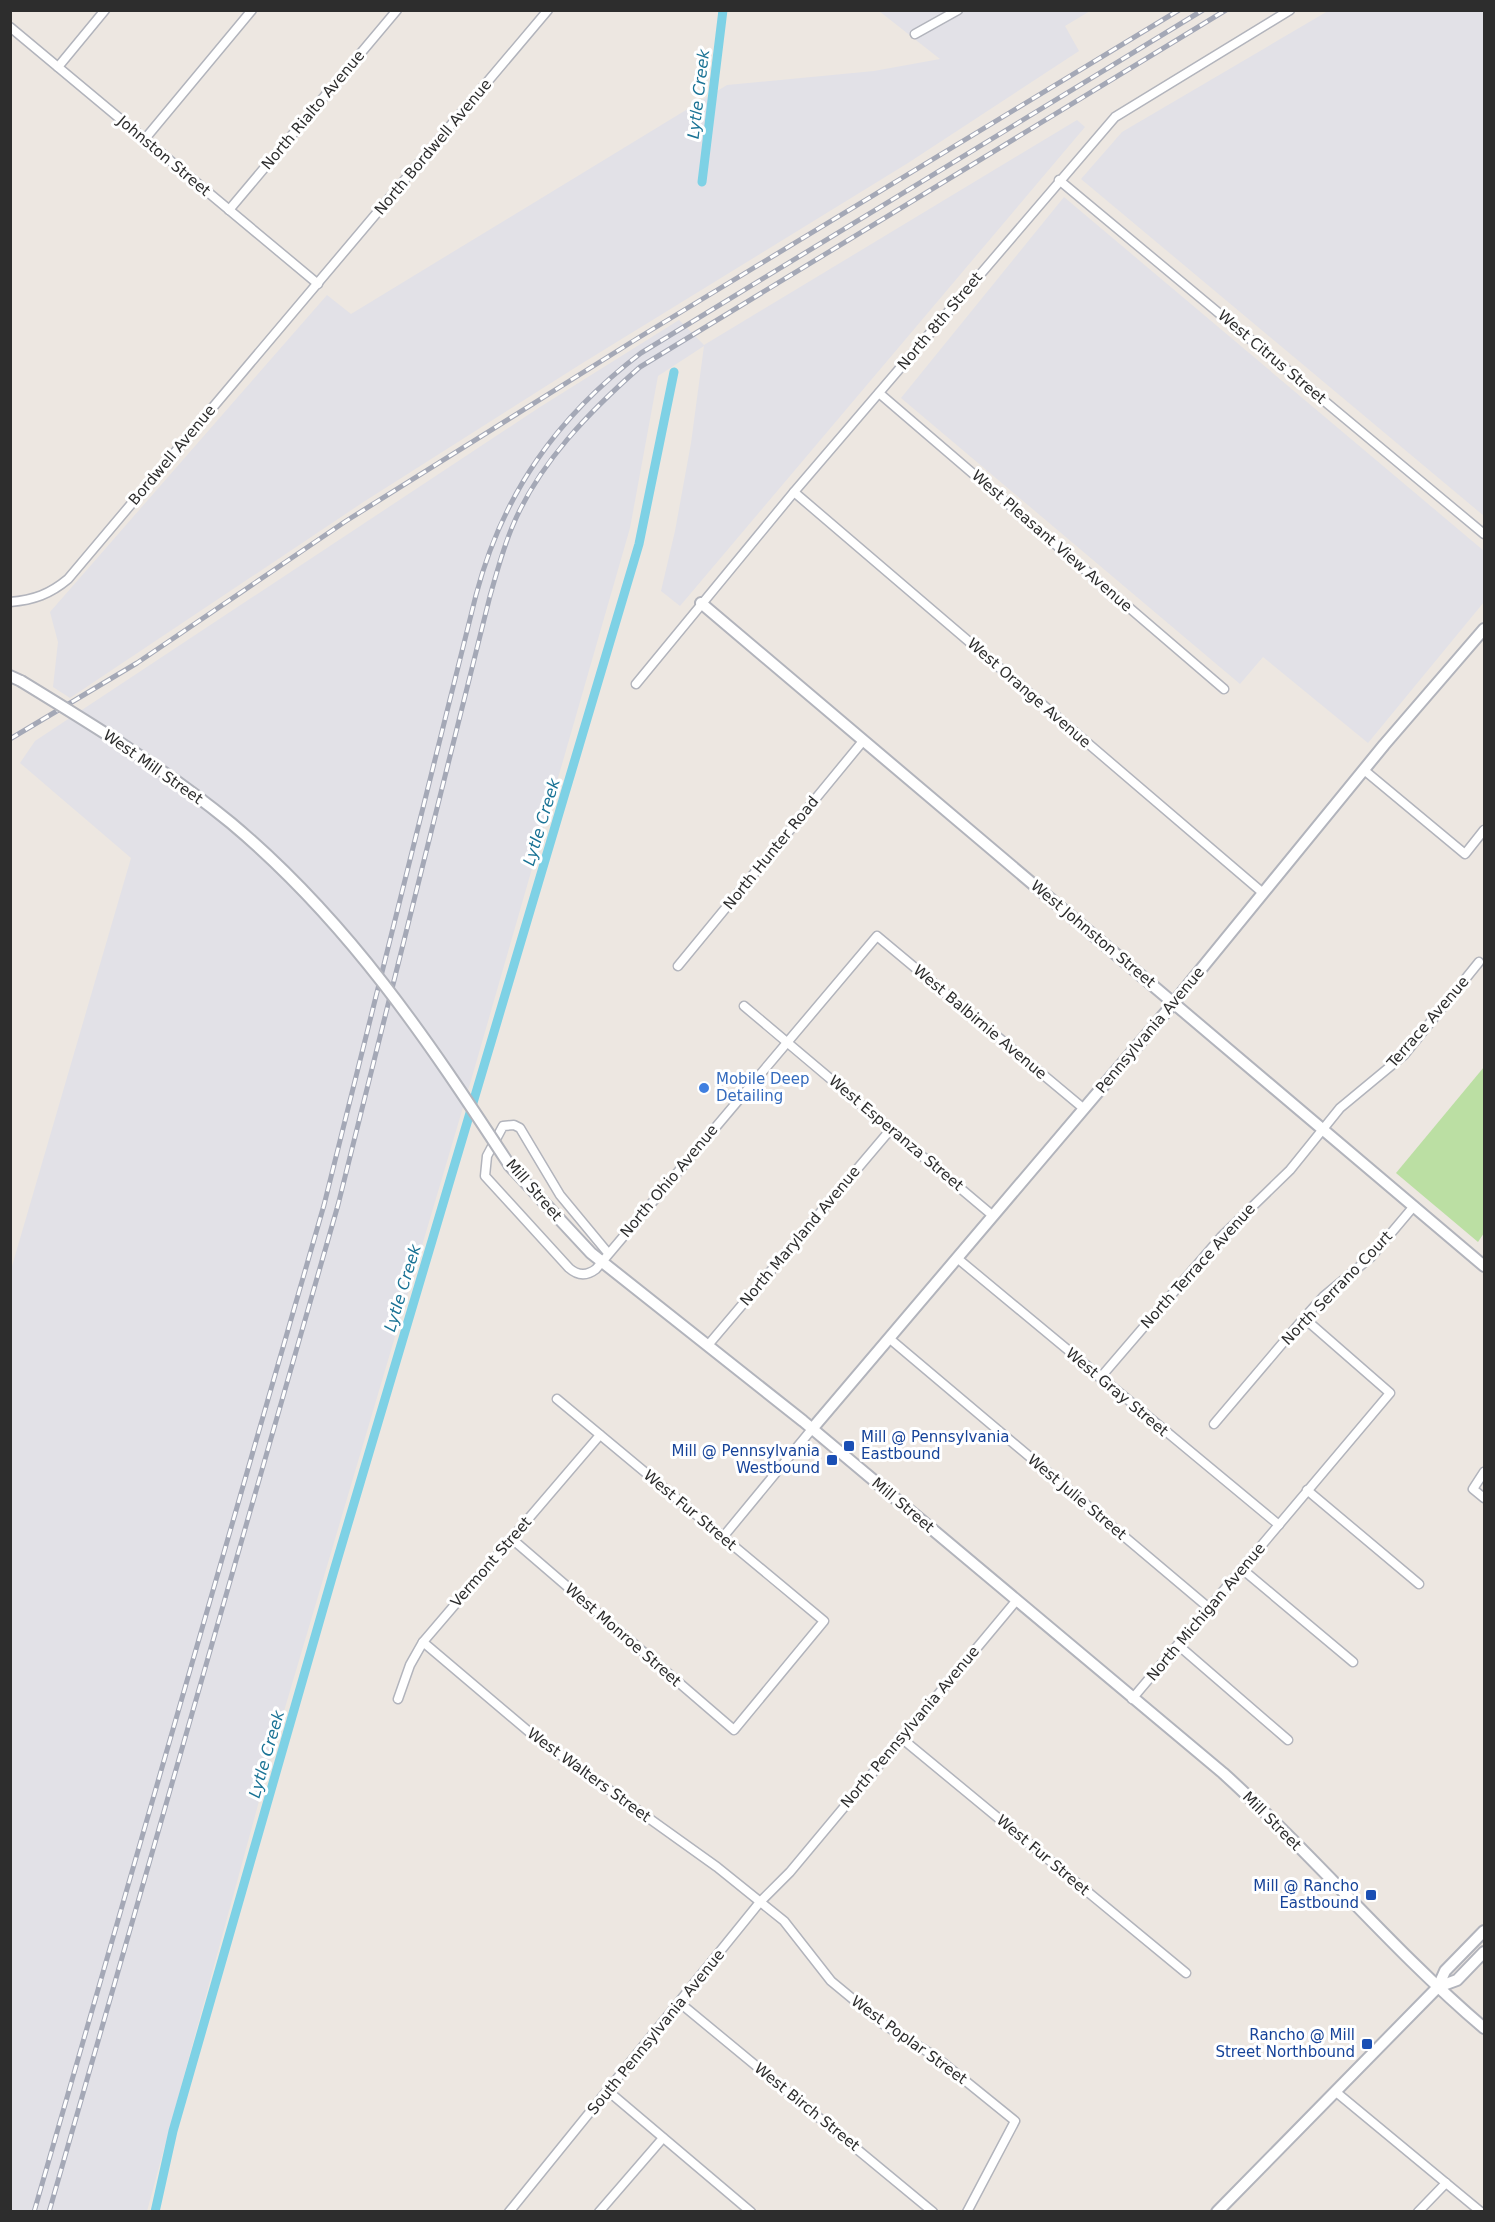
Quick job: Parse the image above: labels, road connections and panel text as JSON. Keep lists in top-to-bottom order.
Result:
{
  "streets": {
    "street": [
      "North Rialto Avenue",
      "North Bordwell Avenue",
      "Johnston Street",
      "North 8th Street",
      "West Citrus Street",
      "Bordwell Avenue",
      "West Pleasant View Avenue",
      "West Orange Avenue",
      "West Mill Street",
      "North Hunter Road",
      "West Johnston Street",
      "West Balbirnie Avenue",
      "Terrace Avenue",
      "Pennsylvania Avenue",
      "West Esperanza Street",
      "North Ohio Avenue",
      "Mill Street",
      "North Maryland Avenue",
      "North Terrace Avenue",
      "North Serrano Court",
      "West Gray Street",
      "West Julie Street",
      "West Fur Street",
      "Vermont Street",
      "North Michigan Avenue",
      "West Monroe Street",
      "North Pennsylvania Avenue",
      "West Walters Street",
      "South Pennsylvania Avenue",
      "West Poplar Street",
      "West Birch Street"
    ]
  },
  "crossings": [
    ["North Rialto Avenue", "Johnston Street"],
    ["North Bordwell Avenue", "Johnston Street"],
    ["North Bordwell Avenue", "Bordwell Avenue"],
    ["Johnston Street", "Bordwell Avenue"],
    ["North 8th Street", "West Citrus Street"],
    ["North 8th Street", "West Pleasant View Avenue"],
    ["North 8th Street", "West Orange Avenue"],
    ["North 8th Street", "West Johnston Street"],
    ["West Orange Avenue", "Pennsylvania Avenue"],
    ["West Mill Street", "Mill Street"],
    ["North Hunter Road", "West Johnston Street"],
    ["West Johnston Street", "Terrace Avenue"],
    ["West Johnston Street", "Pennsylvania Avenue"],
    ["West Johnston Street", "North Terrace Avenue"],
    ["West Johnston Street", "North Serrano Court"],
    ["West Balbirnie Avenue", "Pennsylvania Avenue"],
    ["West Balbirnie Avenue", "North Ohio Avenue"],
    ["Terrace Avenue", "North Terrace Avenue"],
    ["Pennsylvania Avenue", "West Esperanza Street"],
    ["Pennsylvania Avenue", "Mill Street"],
    ["Pennsylvania Avenue", "West Gray Street"],
    ["Pennsylvania Avenue", "West Julie Street"],
    ["West Esperanza Street", "North Ohio Avenue"],
    ["West Esperanza Street", "North Maryland Avenue"],
    ["North Ohio Avenue", "Mill Street"],
    ["Mill Street", "North Maryland Avenue"],
    ["Mill Street", "North Michigan Avenue"],
    ["Mill Street", "North Pennsylvania Avenue"],
    ["North Terrace Avenue", "West Gray Street"],
    ["North Serrano Court", "North Michigan Avenue"],
    ["West Gray Street", "North Michigan Avenue"],
    ["West Julie Street", "North Michigan Avenue"],
    ["West Fur Street", "Vermont Street"],
    ["West Fur Street", "West Monroe Street"],
    ["West Fur Street", "North Pennsylvania Avenue"],
    ["Vermont Street", "West Monroe Street"],
    ["Vermont Street", "West Walters Street"],
    ["North Pennsylvania Avenue", "South Pennsylvania Avenue"],
    ["West Walters Street", "South Pennsylvania Avenue"],
    ["West Walters Street", "West Poplar Street"],
    ["South Pennsylvania Avenue", "West Poplar Street"],
    ["South Pennsylvania Avenue", "West Birch Street"]
  ],
  "water": ["Lytle Creek"],
  "places": {
    "other": ["Mobile Deep Detailing"],
    "transit": [
      "Mill @ Pennsylvania Eastbound",
      "Mill @ Pennsylvania Westbound",
      "Mill @ Rancho Eastbound",
      "Rancho @ Mill Street Northbound"
    ]
  }
}
